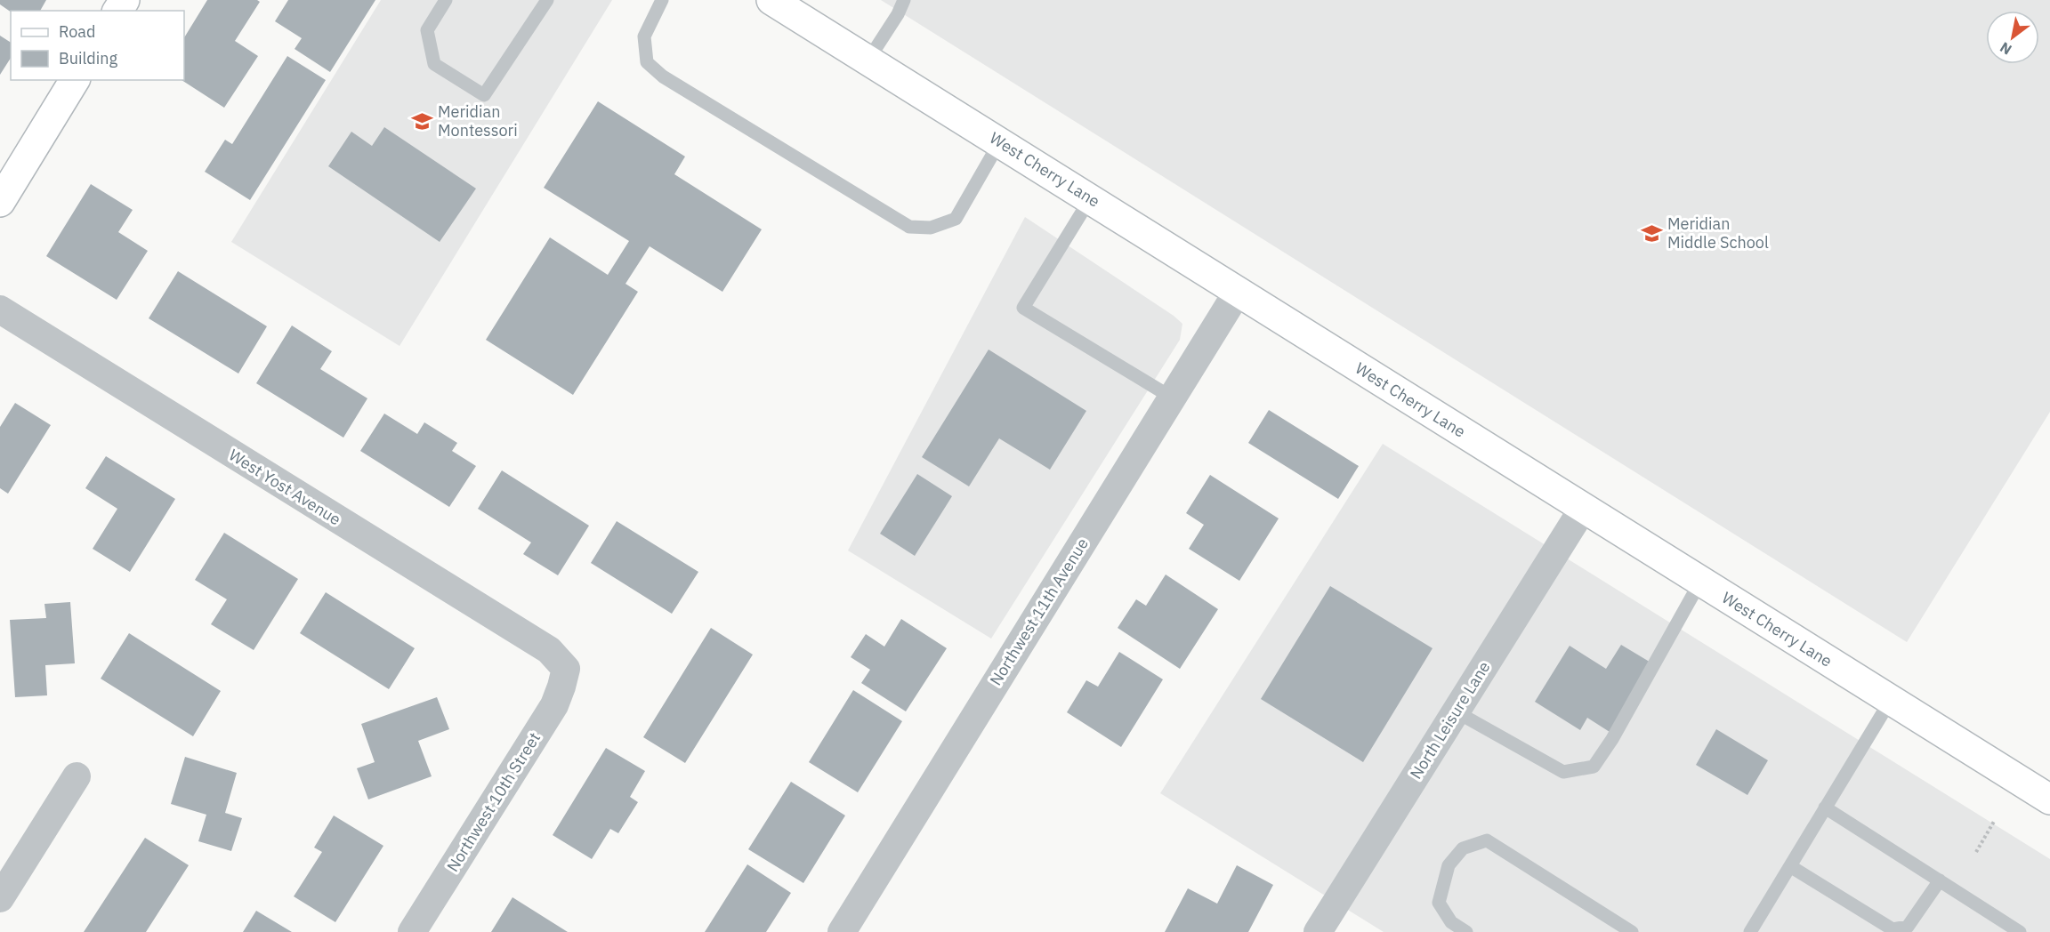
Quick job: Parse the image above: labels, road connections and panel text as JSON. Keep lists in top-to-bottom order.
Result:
{
  "streets": {
    "main road": ["West Cherry Lane"],
    "street": [
      "West Yost Avenue",
      "Northwest 11th Avenue",
      "North Leisure Lane",
      "Northwest 10th Street"
    ]
  },
  "crossings": [
    ["West Cherry Lane", "Northwest 11th Avenue"],
    ["West Cherry Lane", "North Leisure Lane"],
    ["West Yost Avenue", "Northwest 10th Street"]
  ],
  "places": {
    "school or university": ["Meridian Montessori", "Meridian Middle School"]
  },
  "legend": ["Road", "Building"],
  "north": "bottom left"
}
